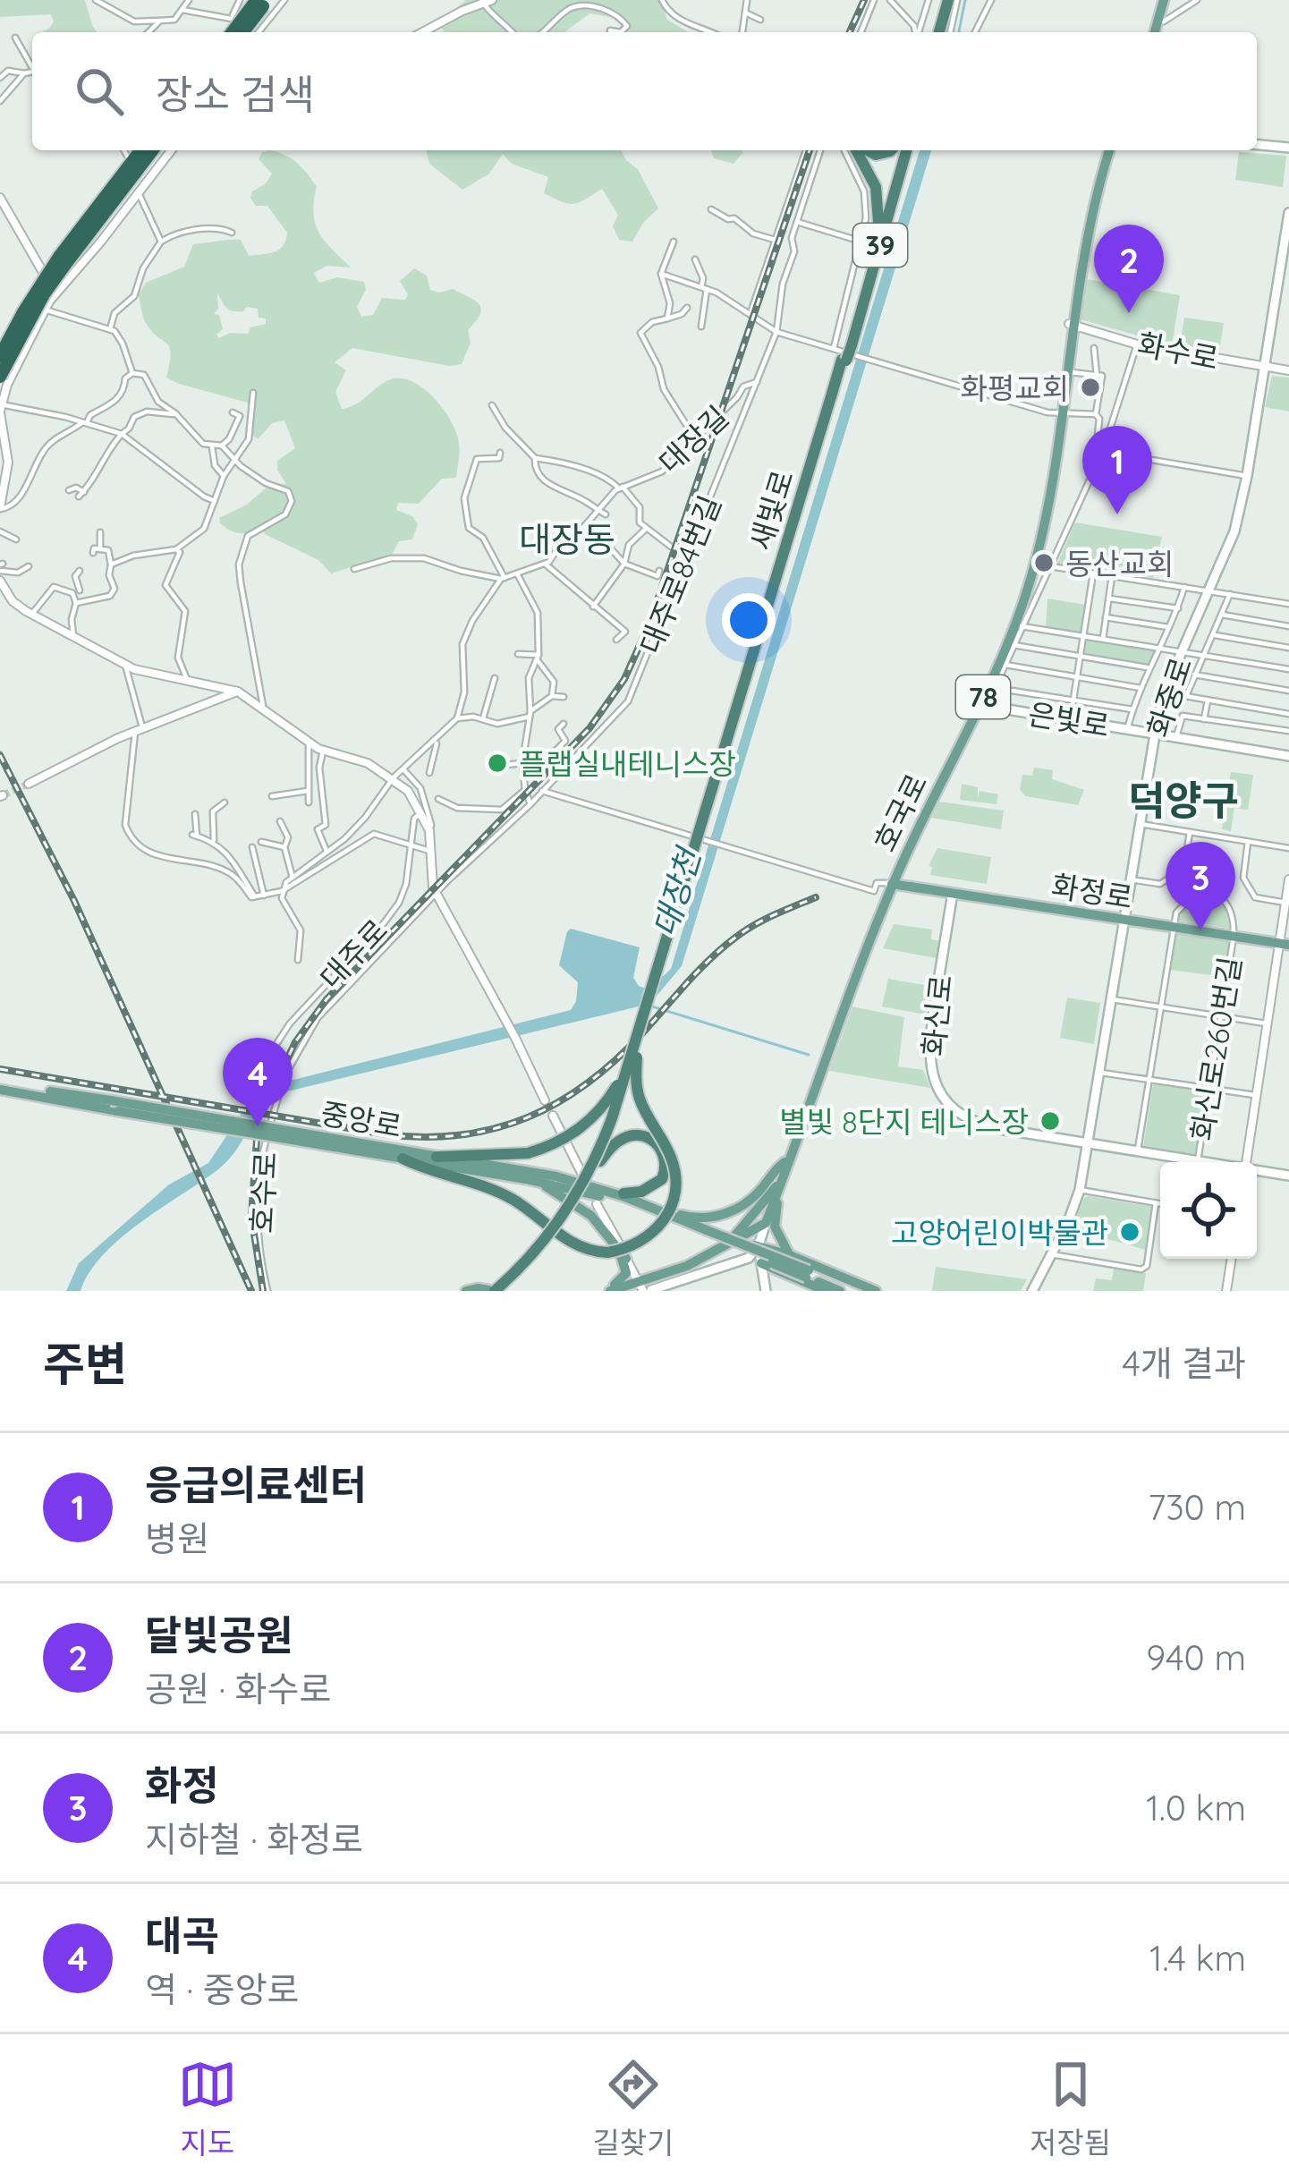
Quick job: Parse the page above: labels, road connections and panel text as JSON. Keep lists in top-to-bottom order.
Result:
{
  "streets": {
    "highway": ["39", "새빛로"],
    "main road": [
      "78",
      "화중로",
      "은빛로",
      "호국로",
      "화정로",
      "화신로",
      "중앙로"
    ],
    "street": [
      "화수로",
      "대장길",
      "대주로84번길",
      "대주로",
      "화신로260번길",
      "호수로"
    ]
  },
  "crossings": [
    ["화수로", "화중로"],
    ["화수로", "호국로"],
    ["대장길", "대주로84번길"],
    ["대주로84번길", "호수로"],
    ["화중로", "은빛로"],
    ["화중로", "화정로"],
    ["화중로", "화신로"],
    ["은빛로", "호국로"],
    ["호국로", "화정로"],
    ["화정로", "화신로"],
    ["화정로", "화신로260번길"],
    ["화신로", "화신로260번길"]
  ],
  "districts": ["대장동", "덕양구"],
  "water": ["대장천"],
  "places": [
    "화평교회",
    "동산교회",
    "플랩실내테니스장",
    "별빛 8단지 테니스장",
    "고양어린이박물관"
  ],
  "page": {
    "search": "장소 검색",
    "pins": [
      "2",
      "1",
      "3",
      "4"
    ],
    "heading": ["주변", "4개 결과"],
    "list": [
      {
        "mark": "1",
        "name": "응급의료센터",
        "note": "병원",
        "value": "730 m"
      },
      {
        "mark": "2",
        "name": "달빛공원",
        "note": "공원 · 화수로",
        "value": "940 m"
      },
      {
        "mark": "3",
        "name": "화정",
        "note": "지하철 · 화정로",
        "value": "1.0 km"
      },
      {
        "mark": "4",
        "name": "대곡",
        "note": "역 · 중앙로",
        "value": "1.4 km"
      }
    ],
    "nav": ["지도", "길찾기", "저장됨"]
  }
}
